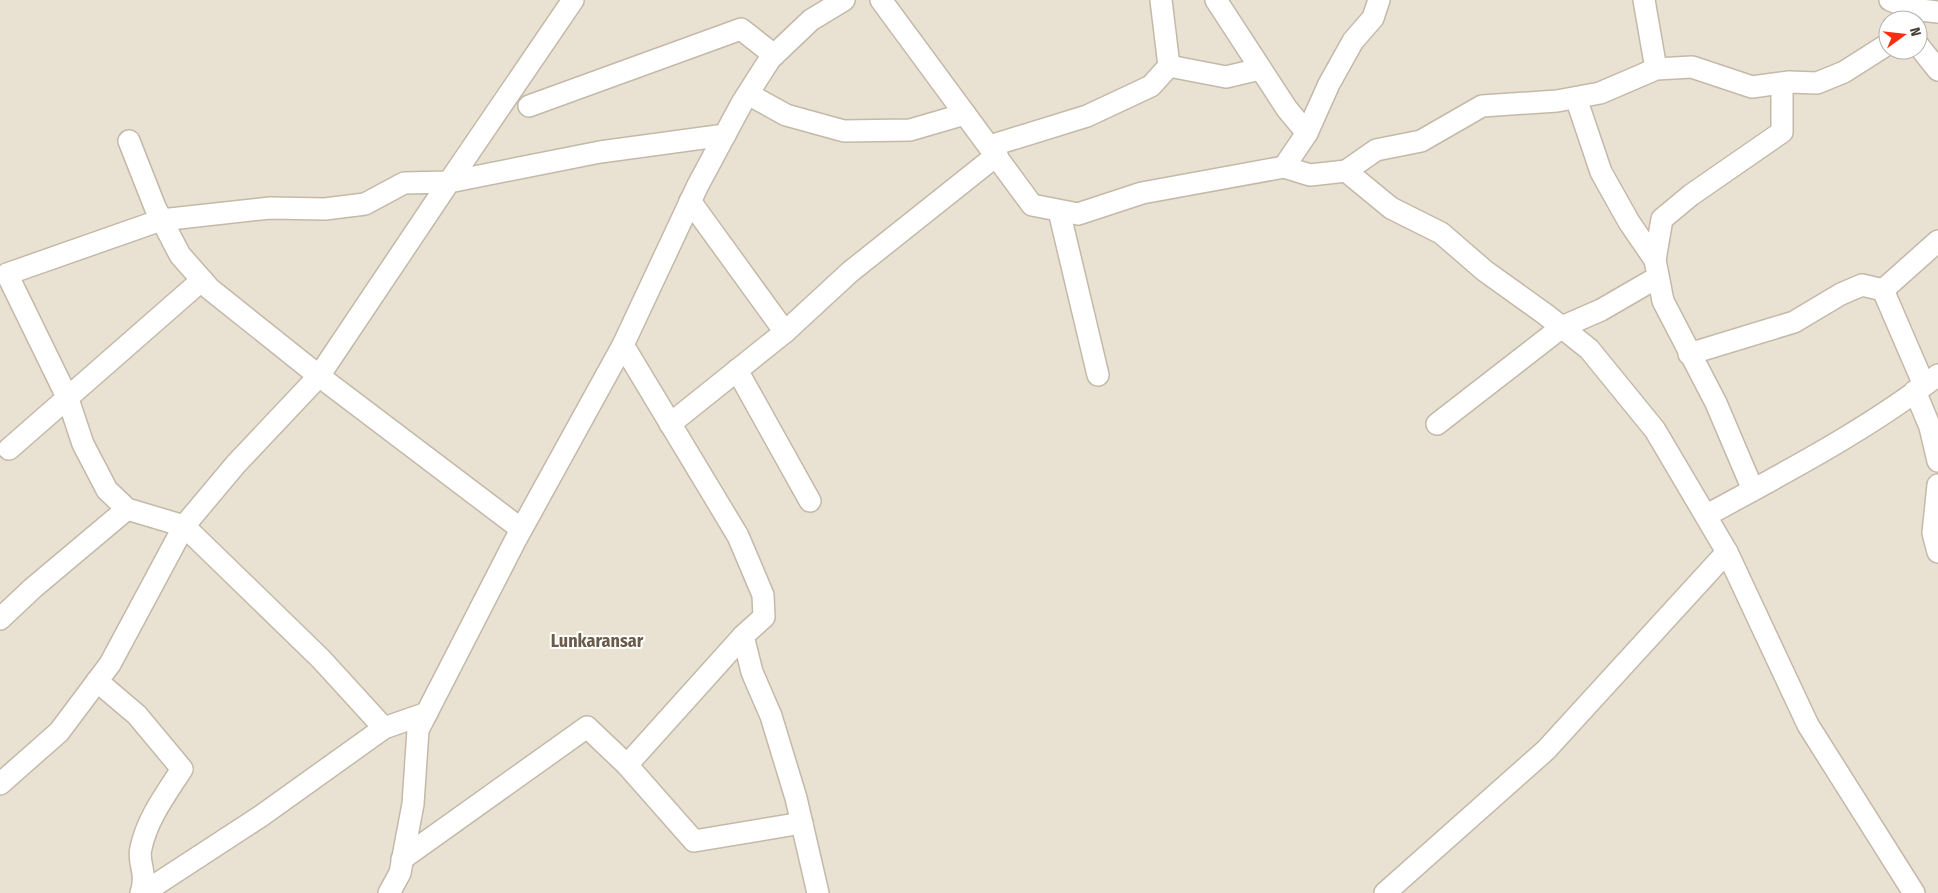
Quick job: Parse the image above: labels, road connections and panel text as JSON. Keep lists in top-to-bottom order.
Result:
{
  "districts": ["Lunkaransar"],
  "north": "right"
}
